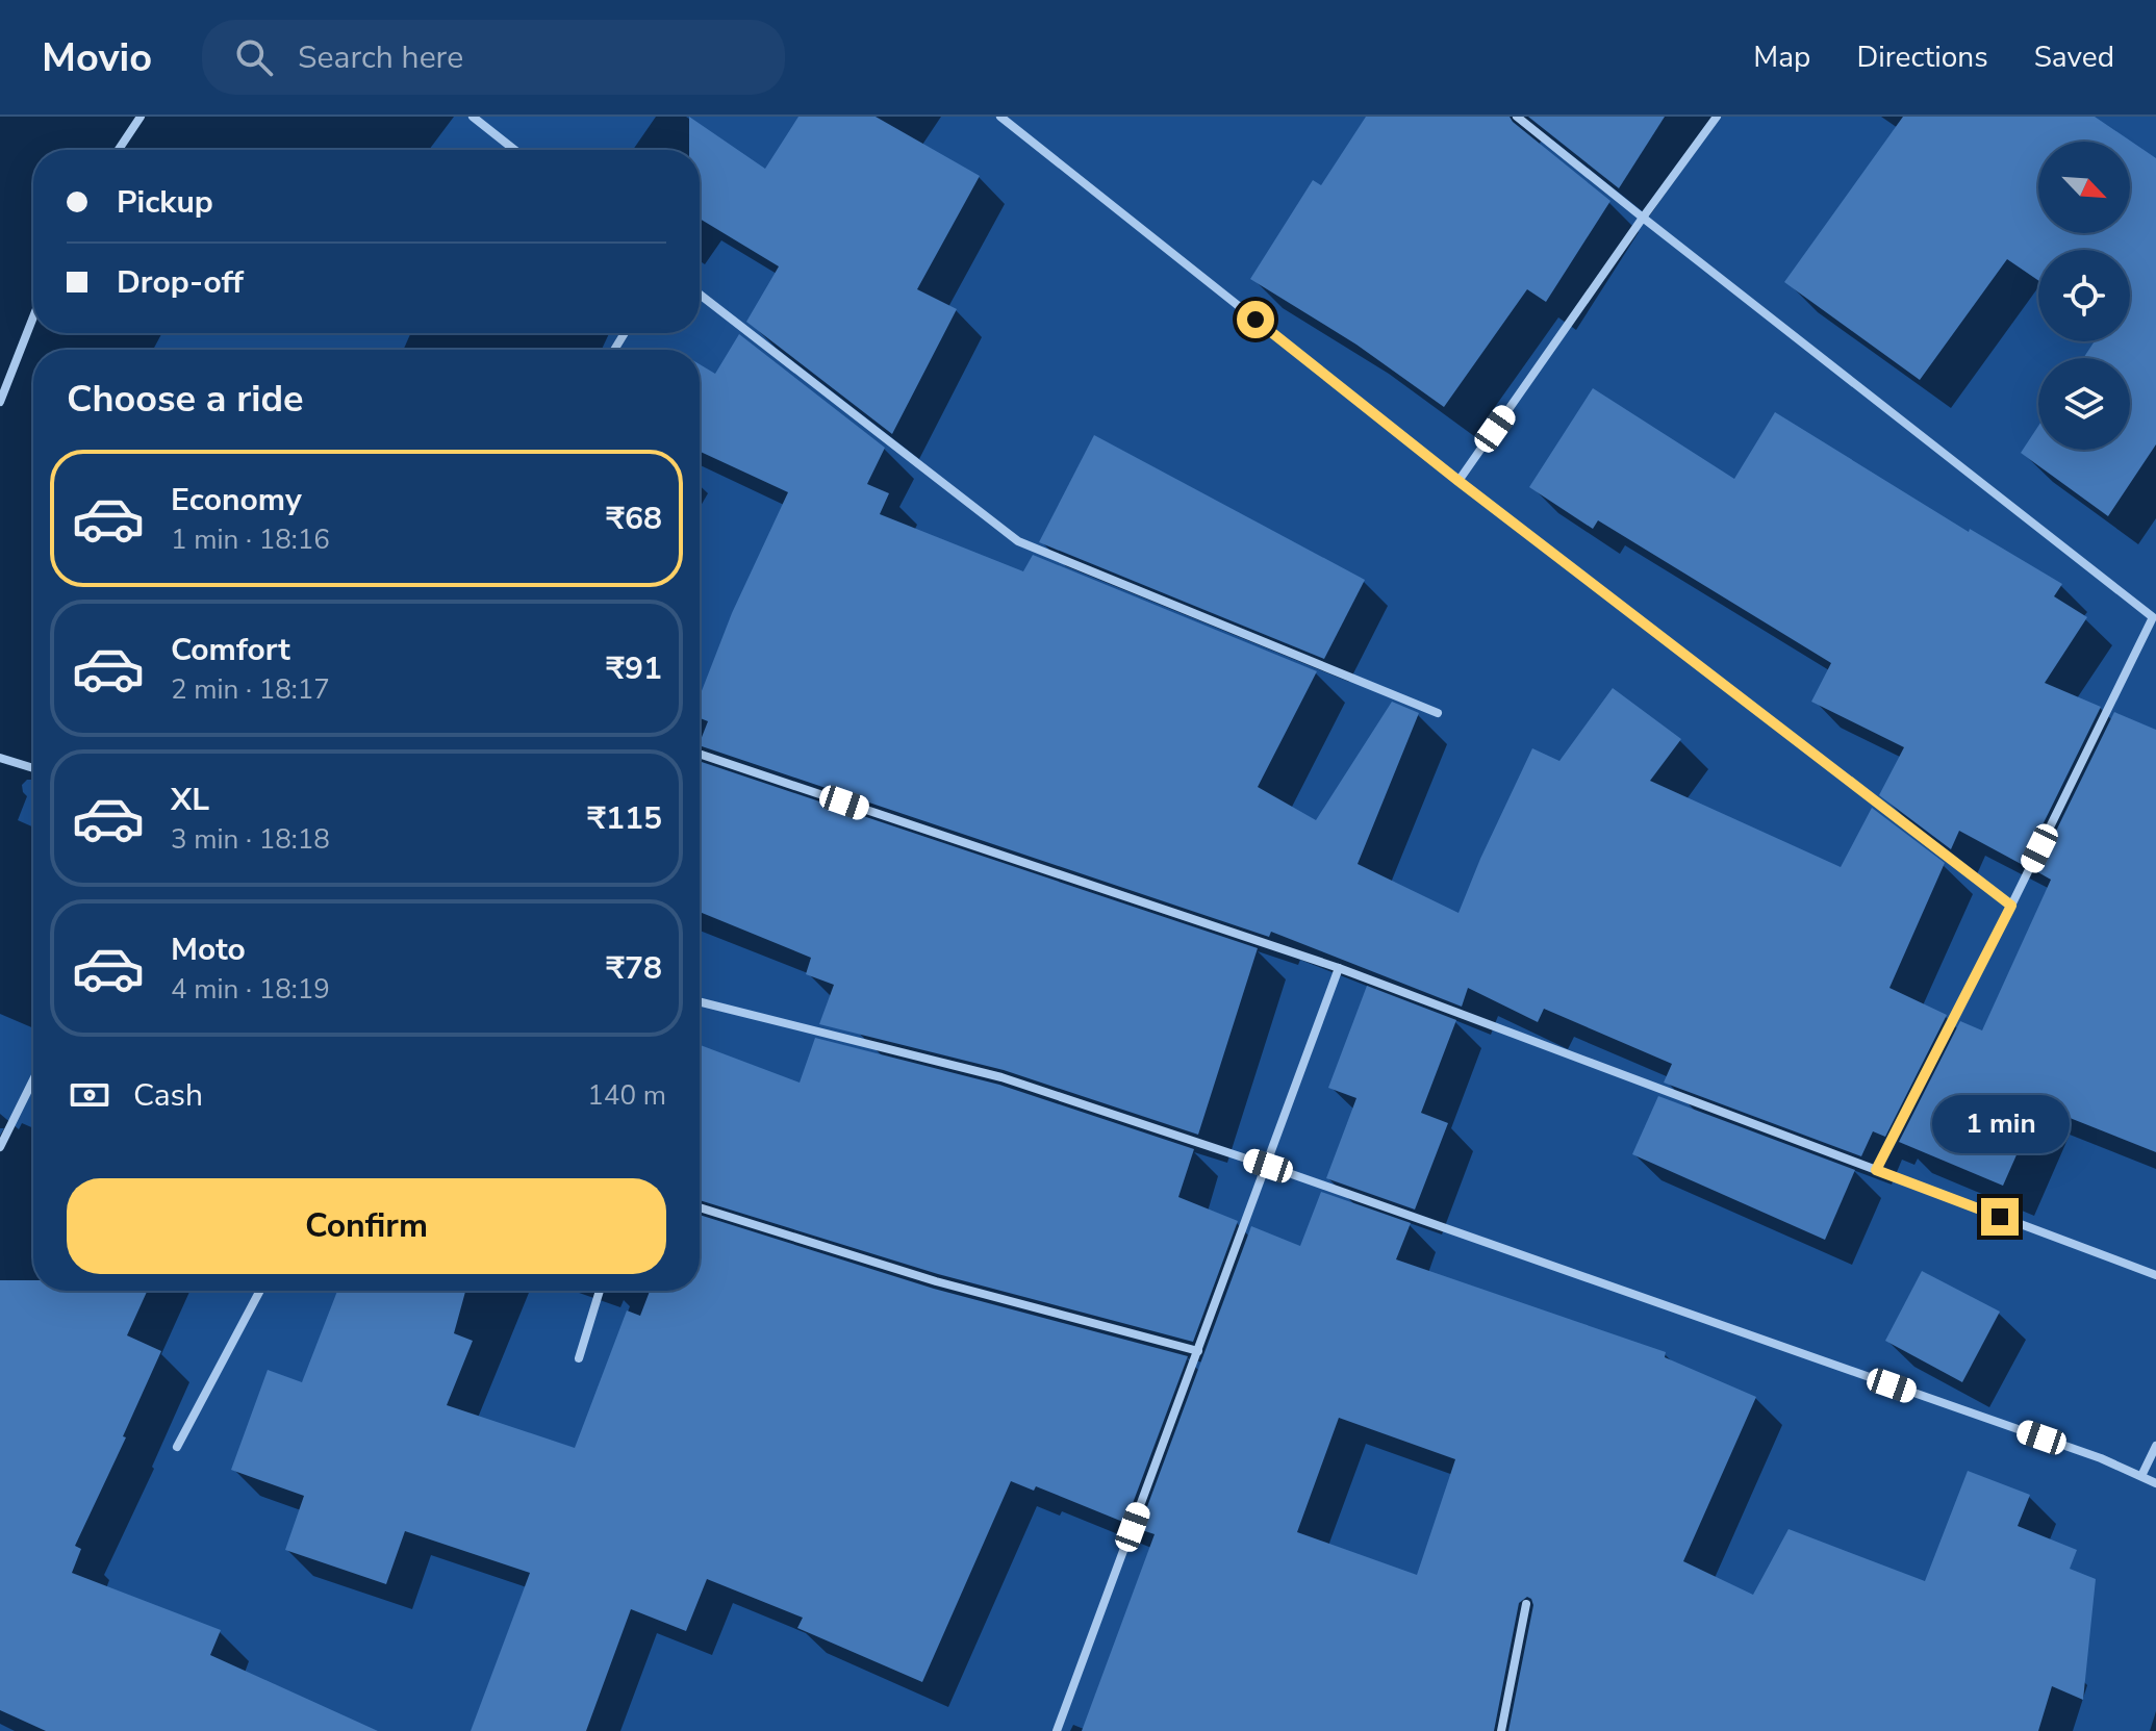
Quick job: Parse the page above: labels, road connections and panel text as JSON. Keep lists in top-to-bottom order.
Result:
{
  "north": "bottom right",
  "page": {
    "header": "Movio",
    "search": "Search here",
    "nav": ["Map", "Directions", "Saved"],
    "banner": ["Pickup", "Drop-off"],
    "heading": "Choose a ride",
    "list": [
      {
        "name": "Economy",
        "note": "1 min · 18:16",
        "value": "₹68"
      },
      {
        "name": "Comfort",
        "note": "2 min · 18:17",
        "value": "₹91"
      },
      {
        "name": "XL",
        "note": "3 min · 18:18",
        "value": "₹115"
      },
      {
        "name": "Moto",
        "note": "4 min · 18:19",
        "value": "₹78"
      }
    ],
    "pay": ["Cash", "140 m"],
    "bubble": "1 min",
    "buttons": "Confirm"
  }
}
